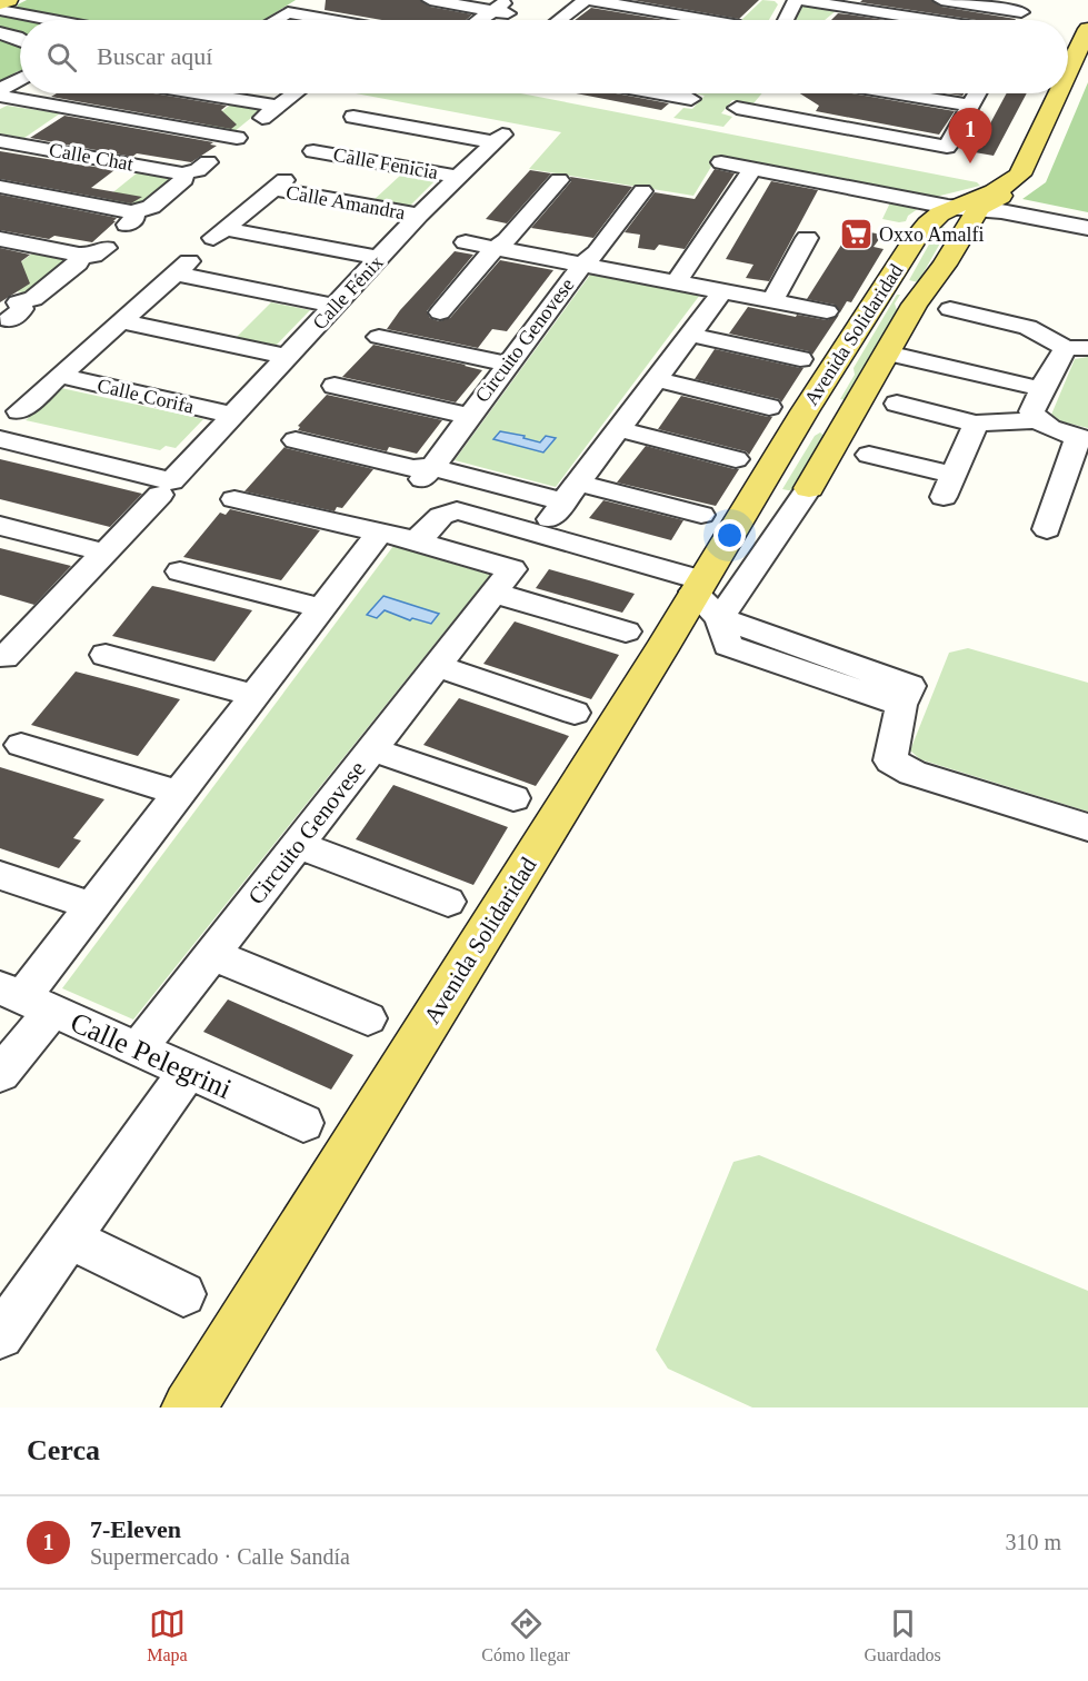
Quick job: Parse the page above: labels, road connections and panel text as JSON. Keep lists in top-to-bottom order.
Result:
{
  "streets": {
    "main road": ["Avenida Solidaridad"],
    "street": [
      "Calle Chat",
      "Calle Fenicia",
      "Calle Amandra",
      "Calle Fénix",
      "Circuito Genovese",
      "Calle Corifa",
      "Calle Pelegrini"
    ]
  },
  "crossings": [
    ["Calle Fenicia", "Calle Fénix"],
    ["Calle Amandra", "Calle Fénix"],
    ["Calle Fénix", "Calle Corifa"],
    ["Circuito Genovese", "Calle Pelegrini"]
  ],
  "places": {
    "supermarket": ["Oxxo Amalfi"]
  },
  "page": {
    "search": "Buscar aquí",
    "pins": "1",
    "heading": "Cerca",
    "list": [
      {
        "mark": "1",
        "name": "7-Eleven",
        "note": "Supermercado · Calle Sandía",
        "value": "310 m"
      }
    ],
    "nav": ["Mapa", "Cómo llegar", "Guardados"]
  }
}
